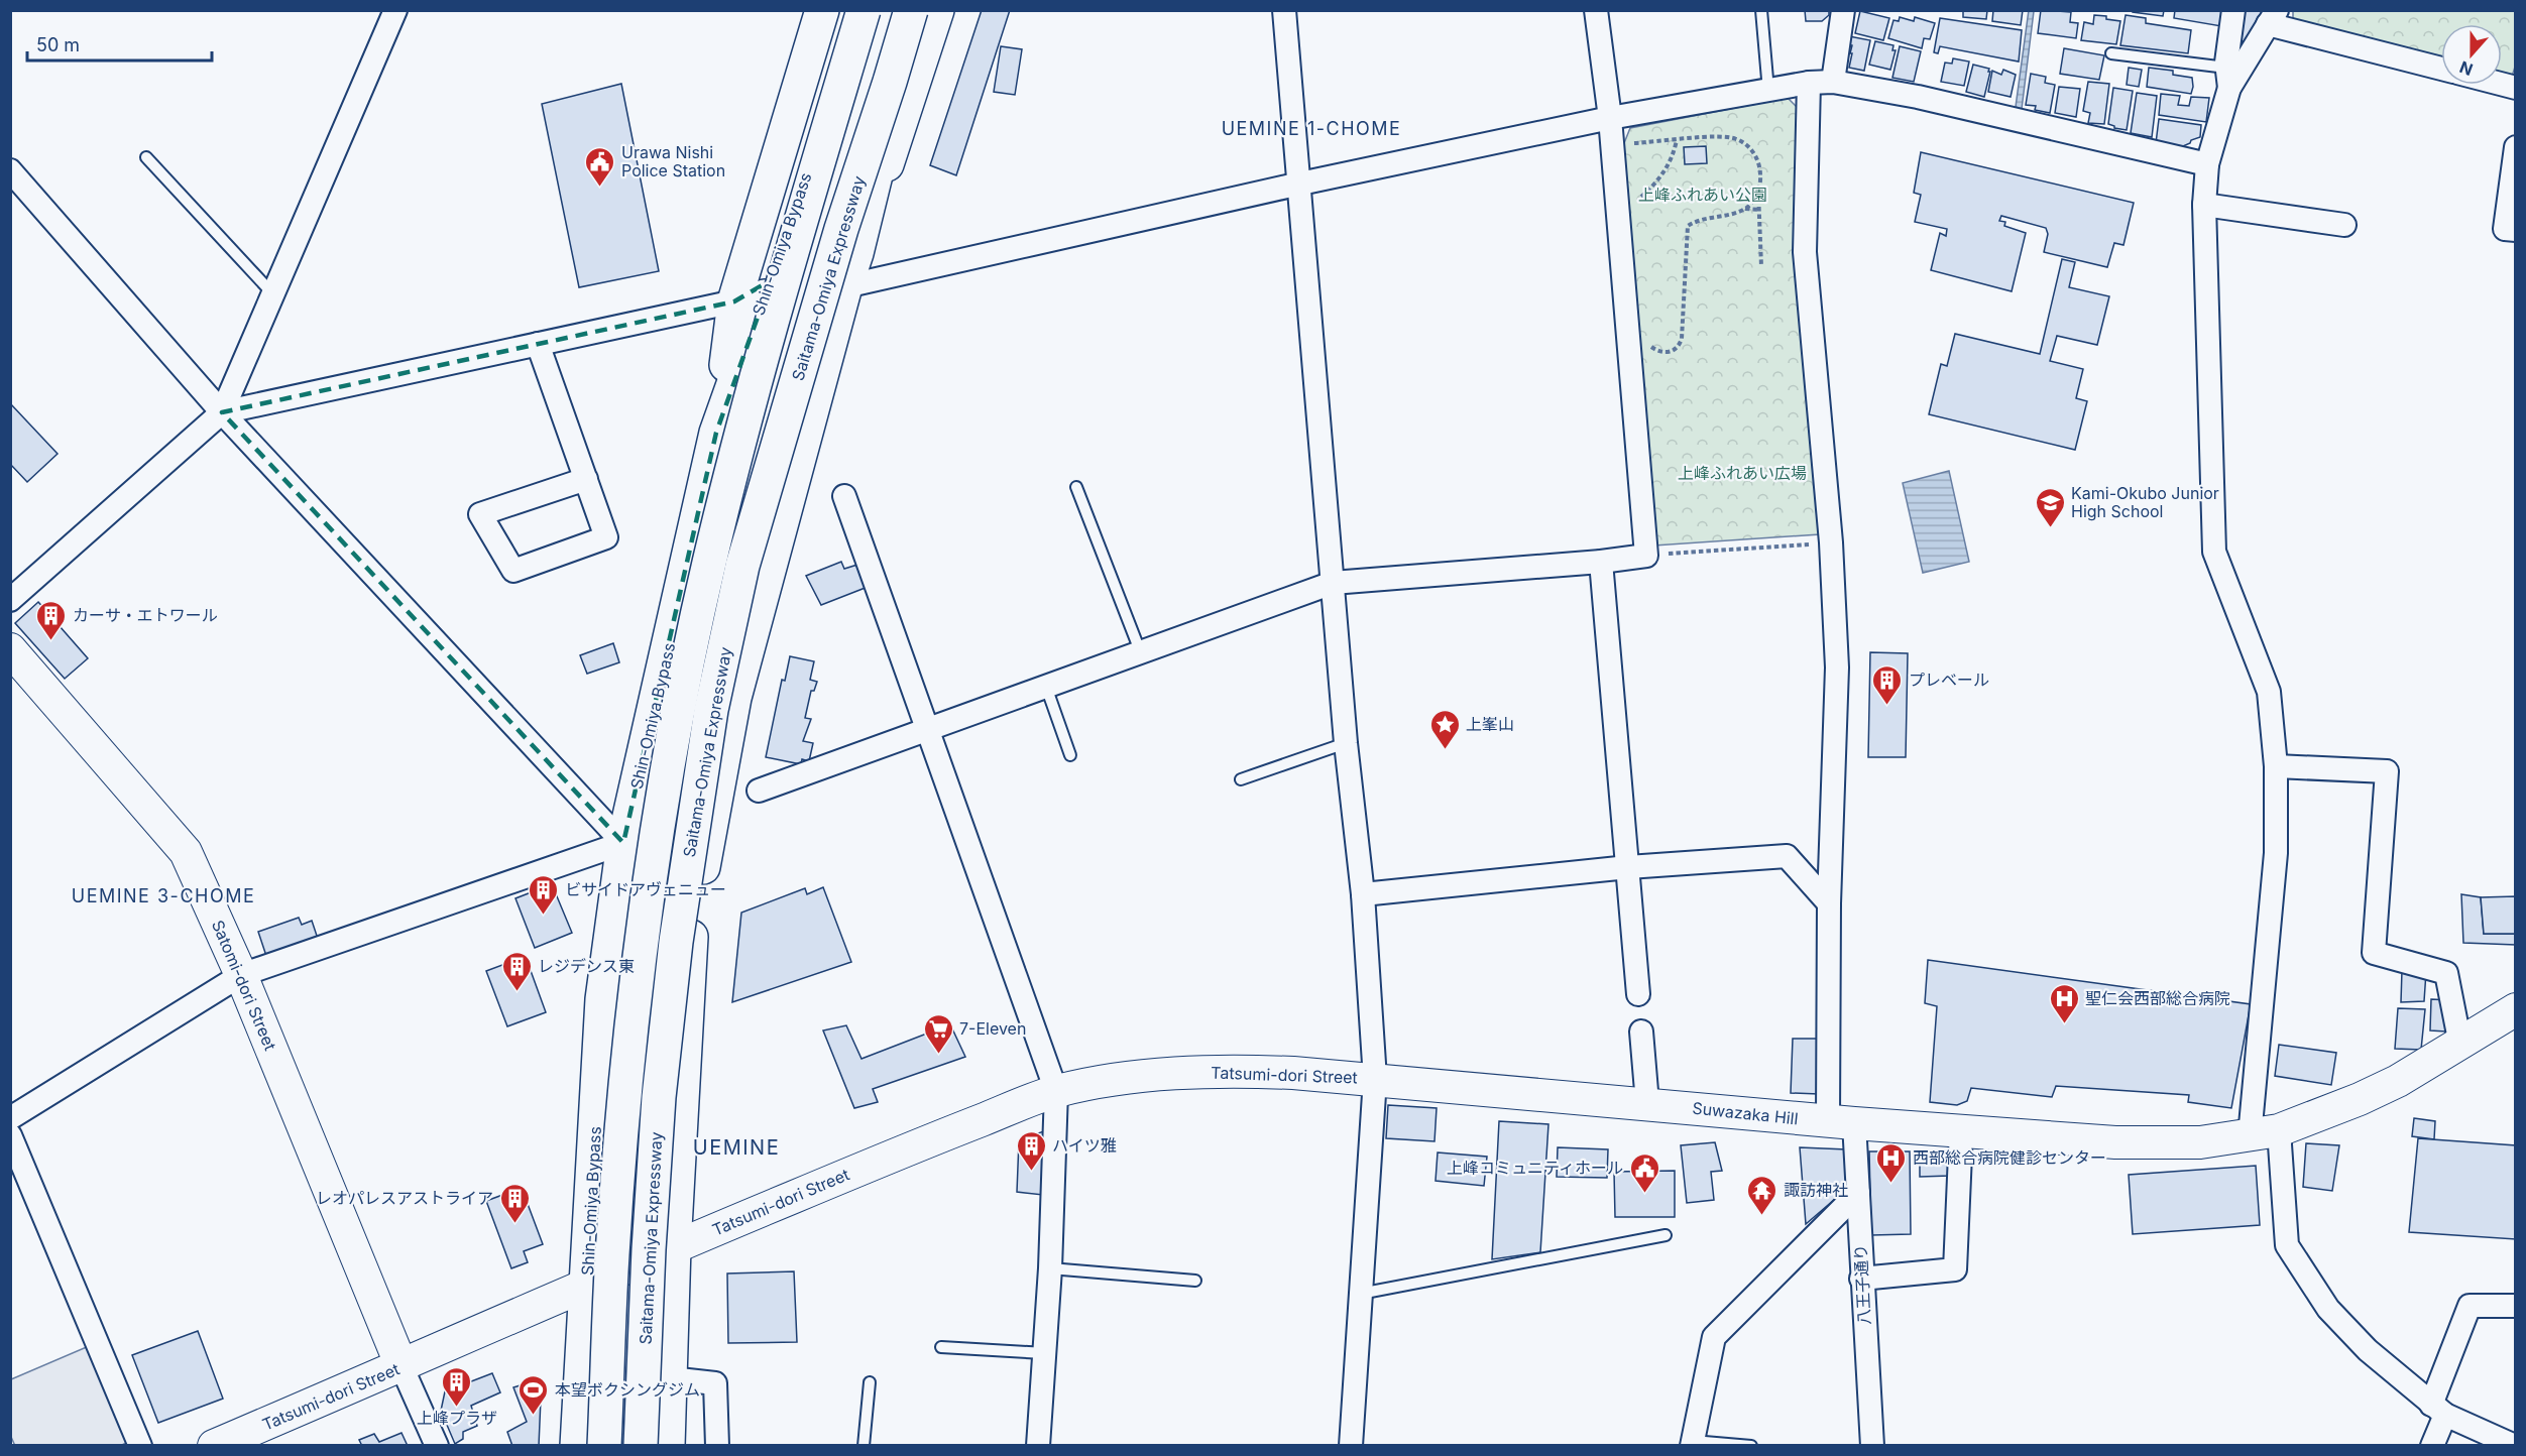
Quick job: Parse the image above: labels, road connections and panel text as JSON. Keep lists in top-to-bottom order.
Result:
{
  "streets": {
    "highway": ["Shin-Omiya Bypass", "Saitama-Omiya Expressway"],
    "main road": ["Satomi-dori Street", "Tatsumi-dori Street", "Suwazaka Hill"],
    "street": ["八王子通り"]
  },
  "crossings": [
    ["Shin-Omiya Bypass", "Tatsumi-dori Street"],
    ["Satomi-dori Street", "Tatsumi-dori Street"],
    ["Tatsumi-dori Street", "Suwazaka Hill"],
    ["Suwazaka Hill", "八王子通り"]
  ],
  "districts": ["UEMINE 1-CHOME", "UEMINE 3-CHOME", "UEMINE"],
  "parks": ["上峰ふれあい公園", "上峰ふれあい広場"],
  "places": {
    "public building": ["Urawa Nishi Police Station", "上峰コミュニティホール"],
    "school or university": ["Kami-Okubo Junior High School"],
    "building": [
      "カーサ・エトワール",
      "プレベール",
      "ビサイドアヴェニュー",
      "レジデンス東",
      "ハイツ雅",
      "レオパレスアストライア",
      "上峰プラザ"
    ],
    "place": ["上峯山"],
    "hospital": ["聖仁会西部総合病院", "西部総合病院健診センター"],
    "supermarket": ["7-Eleven"],
    "temple": ["諏訪神社"],
    "sports": ["本望ボクシングジム"]
  },
  "scale_bar": "50 m",
  "north": "bottom"
}
